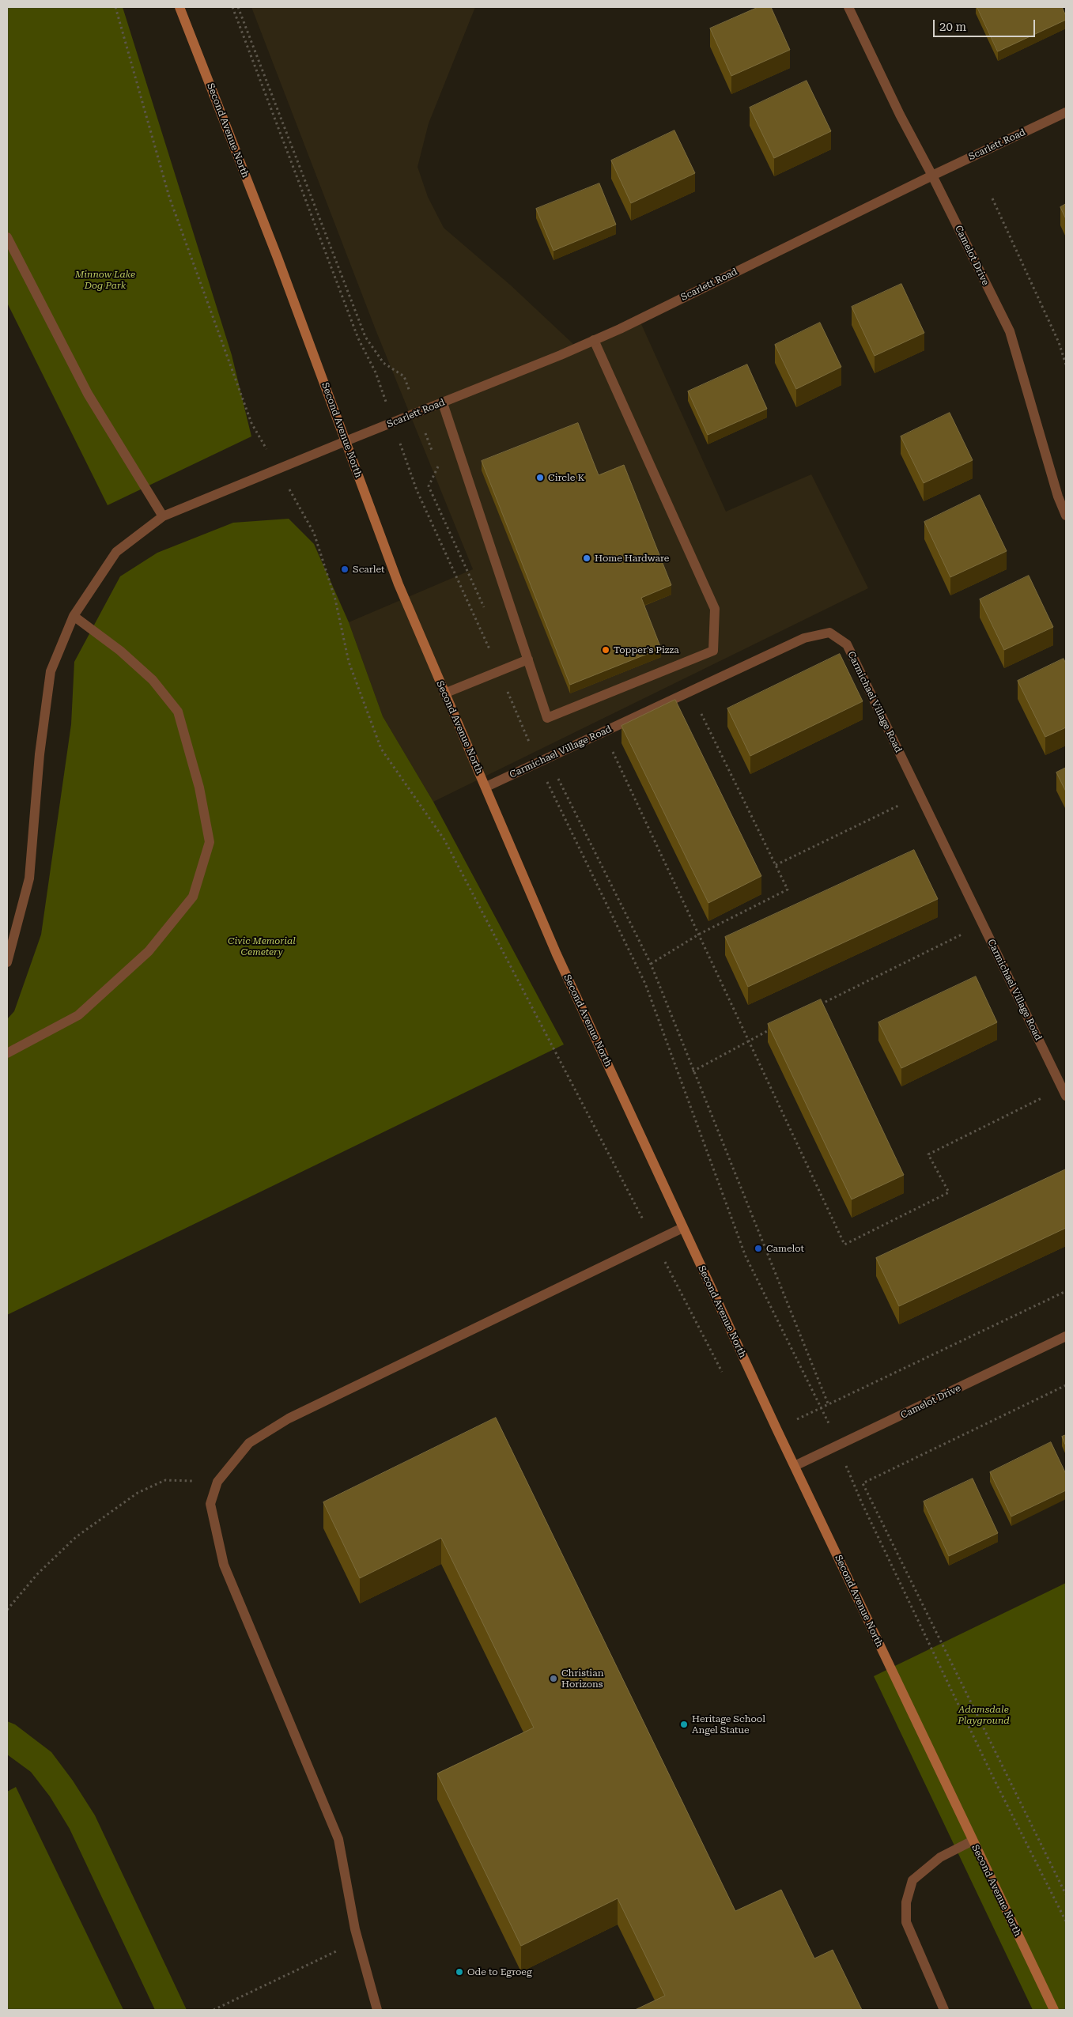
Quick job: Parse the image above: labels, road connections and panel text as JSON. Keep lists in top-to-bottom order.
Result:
{
  "streets": {
    "main road": ["Second Avenue North"],
    "street": ["Scarlett Road", "Camelot Drive", "Carmichael Village Road"]
  },
  "crossings": [
    ["Second Avenue North", "Scarlett Road"],
    ["Second Avenue North", "Camelot Drive"],
    ["Second Avenue North", "Carmichael Village Road"],
    ["Scarlett Road", "Camelot Drive"]
  ],
  "parks": ["Minnow Lake Dog Park", "Civic Memorial Cemetery", "Adamsdale Playground"],
  "places": [
    "Circle K",
    "Home Hardware",
    "Scarlet",
    "Topper's Pizza",
    "Camelot",
    "Christian Horizons",
    "Heritage School Angel Statue",
    "Ode to Egroeg"
  ],
  "scale_bar": "20 m"
}
